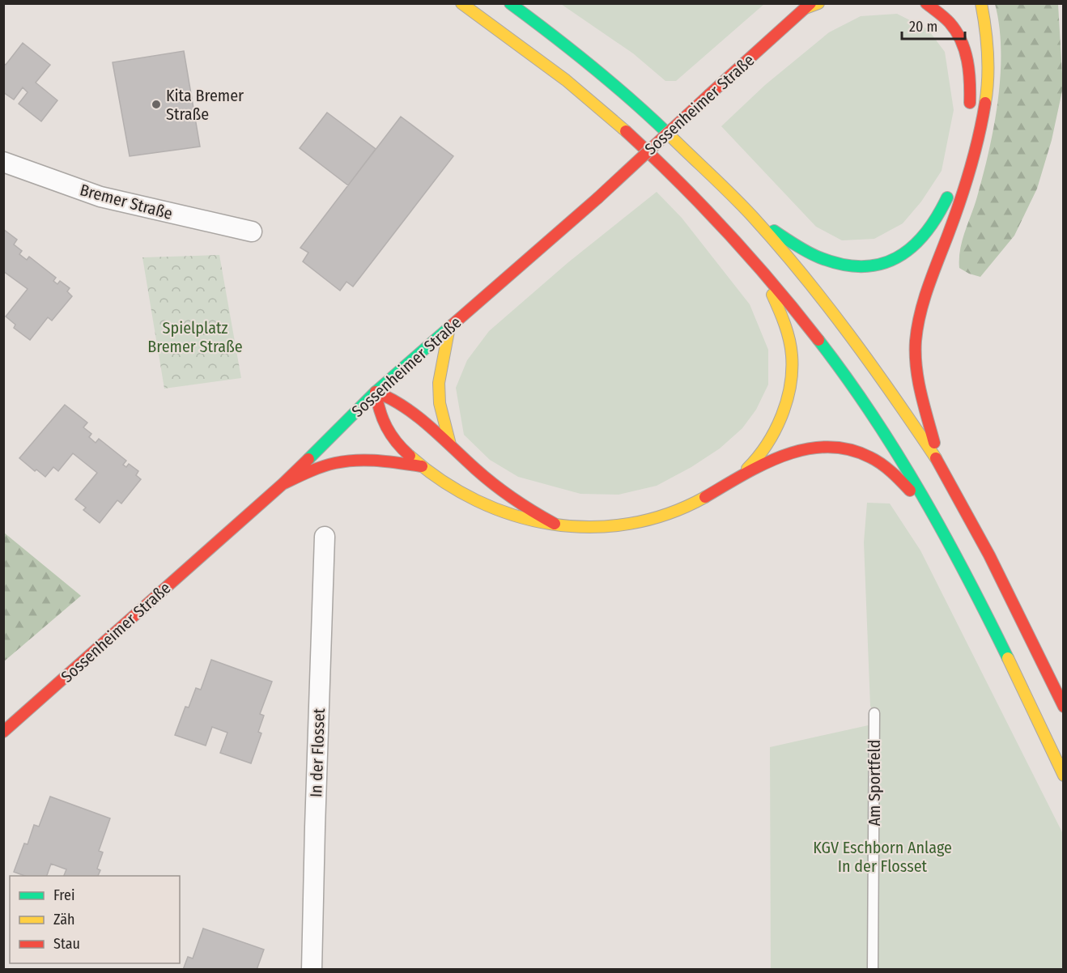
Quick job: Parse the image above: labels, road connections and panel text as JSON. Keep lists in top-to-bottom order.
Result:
{
  "streets": {
    "main road": ["Sossenheimer Straße"],
    "street": ["Bremer Straße", "In der Flosset"],
    "lane": ["Am Sportfeld"]
  },
  "parks": ["Spielplatz Bremer Straße", "KGV Eschborn Anlage In der Flosset"],
  "places": ["Kita Bremer Straße"],
  "legend": ["Frei", "Zäh", "Stau"],
  "scale_bar": "20 m"
}
